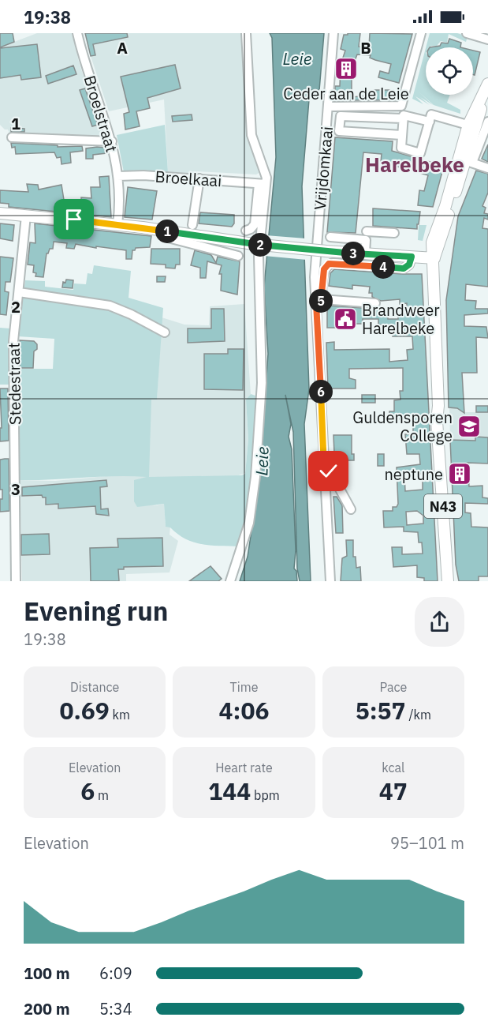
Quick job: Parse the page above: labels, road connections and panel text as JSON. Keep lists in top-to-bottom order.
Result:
{
  "streets": {
    "main road": ["N43"],
    "street": [
      "Broelstraat",
      "Vrijdomkaai",
      "Broelkaai",
      "Stedestraat"
    ]
  },
  "crossings": [
    ["Broelstraat", "Broelkaai"]
  ],
  "districts": ["Harelbeke"],
  "water": ["Leie"],
  "places": {
    "building": ["Ceder aan de Leie", "neptune"],
    "public building": ["Brandweer Harelbeke"],
    "school or university": ["Guldensporen College"]
  },
  "page": {
    "status": "19:38",
    "pins": [
      "1",
      "2",
      "3",
      "4",
      "5",
      "6"
    ],
    "heading": ["Evening run", "19:38"],
    "stats": [
      ["Distance", "0.69 km"],
      ["Time", "4:06"],
      ["Pace", "5:57 /km"],
      ["Elevation", "6 m"],
      ["Heart rate", "144 bpm"],
      ["kcal", "47"]
    ],
    "chart": ["Elevation", "95–101 m"],
    "list": [
      {
        "name": "100 m",
        "note": "6:09"
      },
      {
        "name": "200 m",
        "note": "5:34"
      }
    ]
  },
  "grid": {
    "columns": ["A", "B"],
    "rows": ["1", "2", "3"]
  }
}
